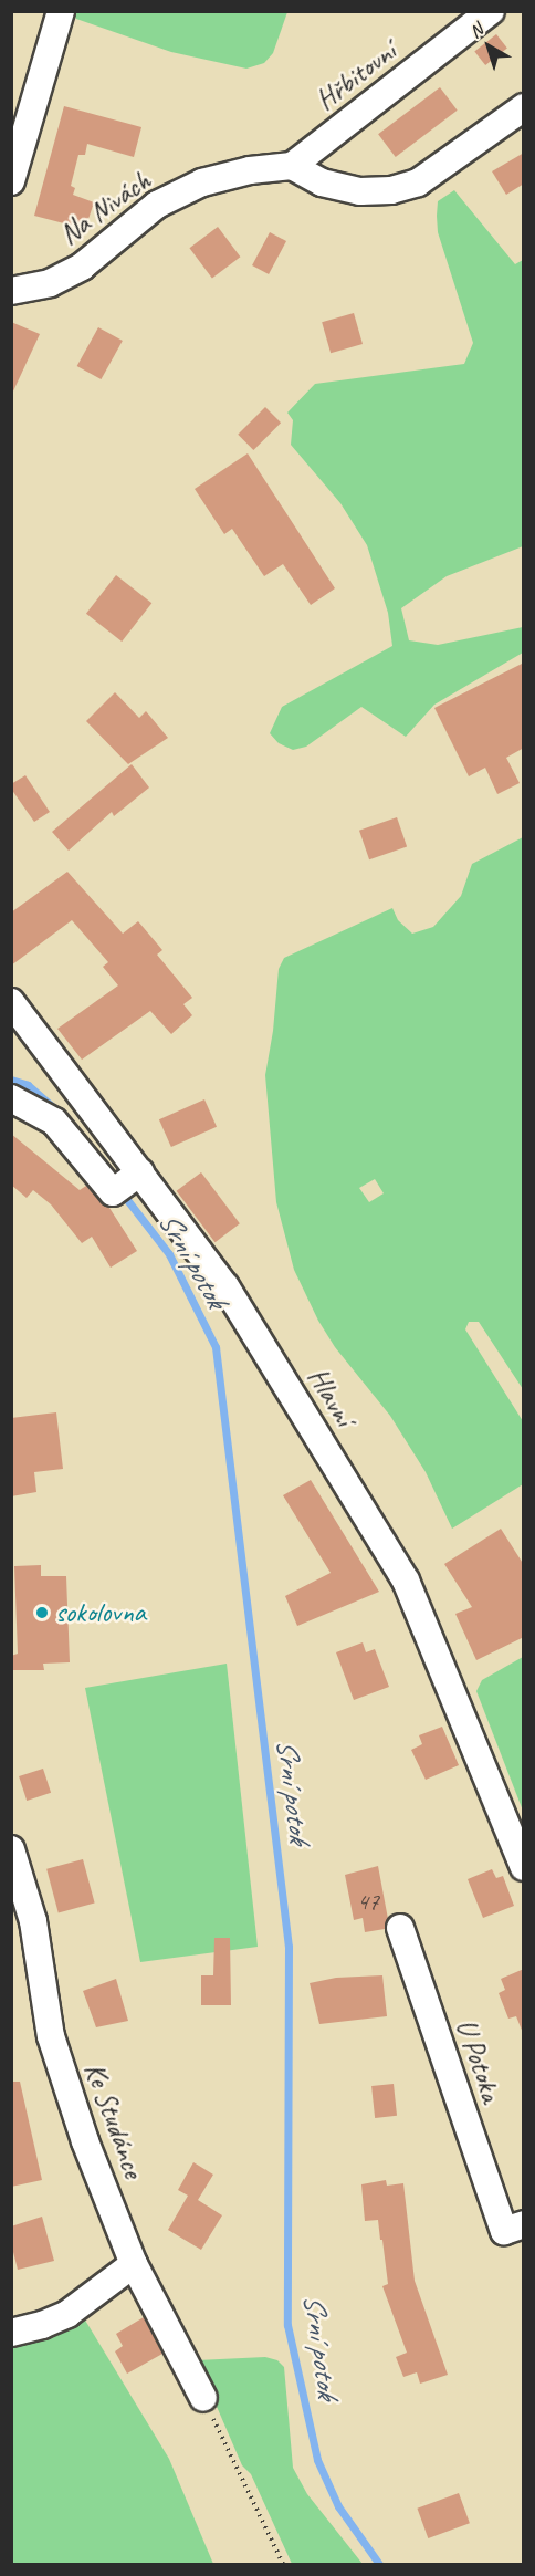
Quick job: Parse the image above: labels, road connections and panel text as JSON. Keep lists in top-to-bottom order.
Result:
{
  "streets": {
    "street": [
      "Hřbitovní",
      "Na Nivách",
      "Hlavní",
      "U Potoka",
      "Ke Studánce"
    ]
  },
  "crossings": [
    ["Hřbitovní", "Na Nivách"]
  ],
  "water": ["Srní potok"],
  "places": ["sokolovna"],
  "house_numbers": ["47"],
  "north": "top left"
}
